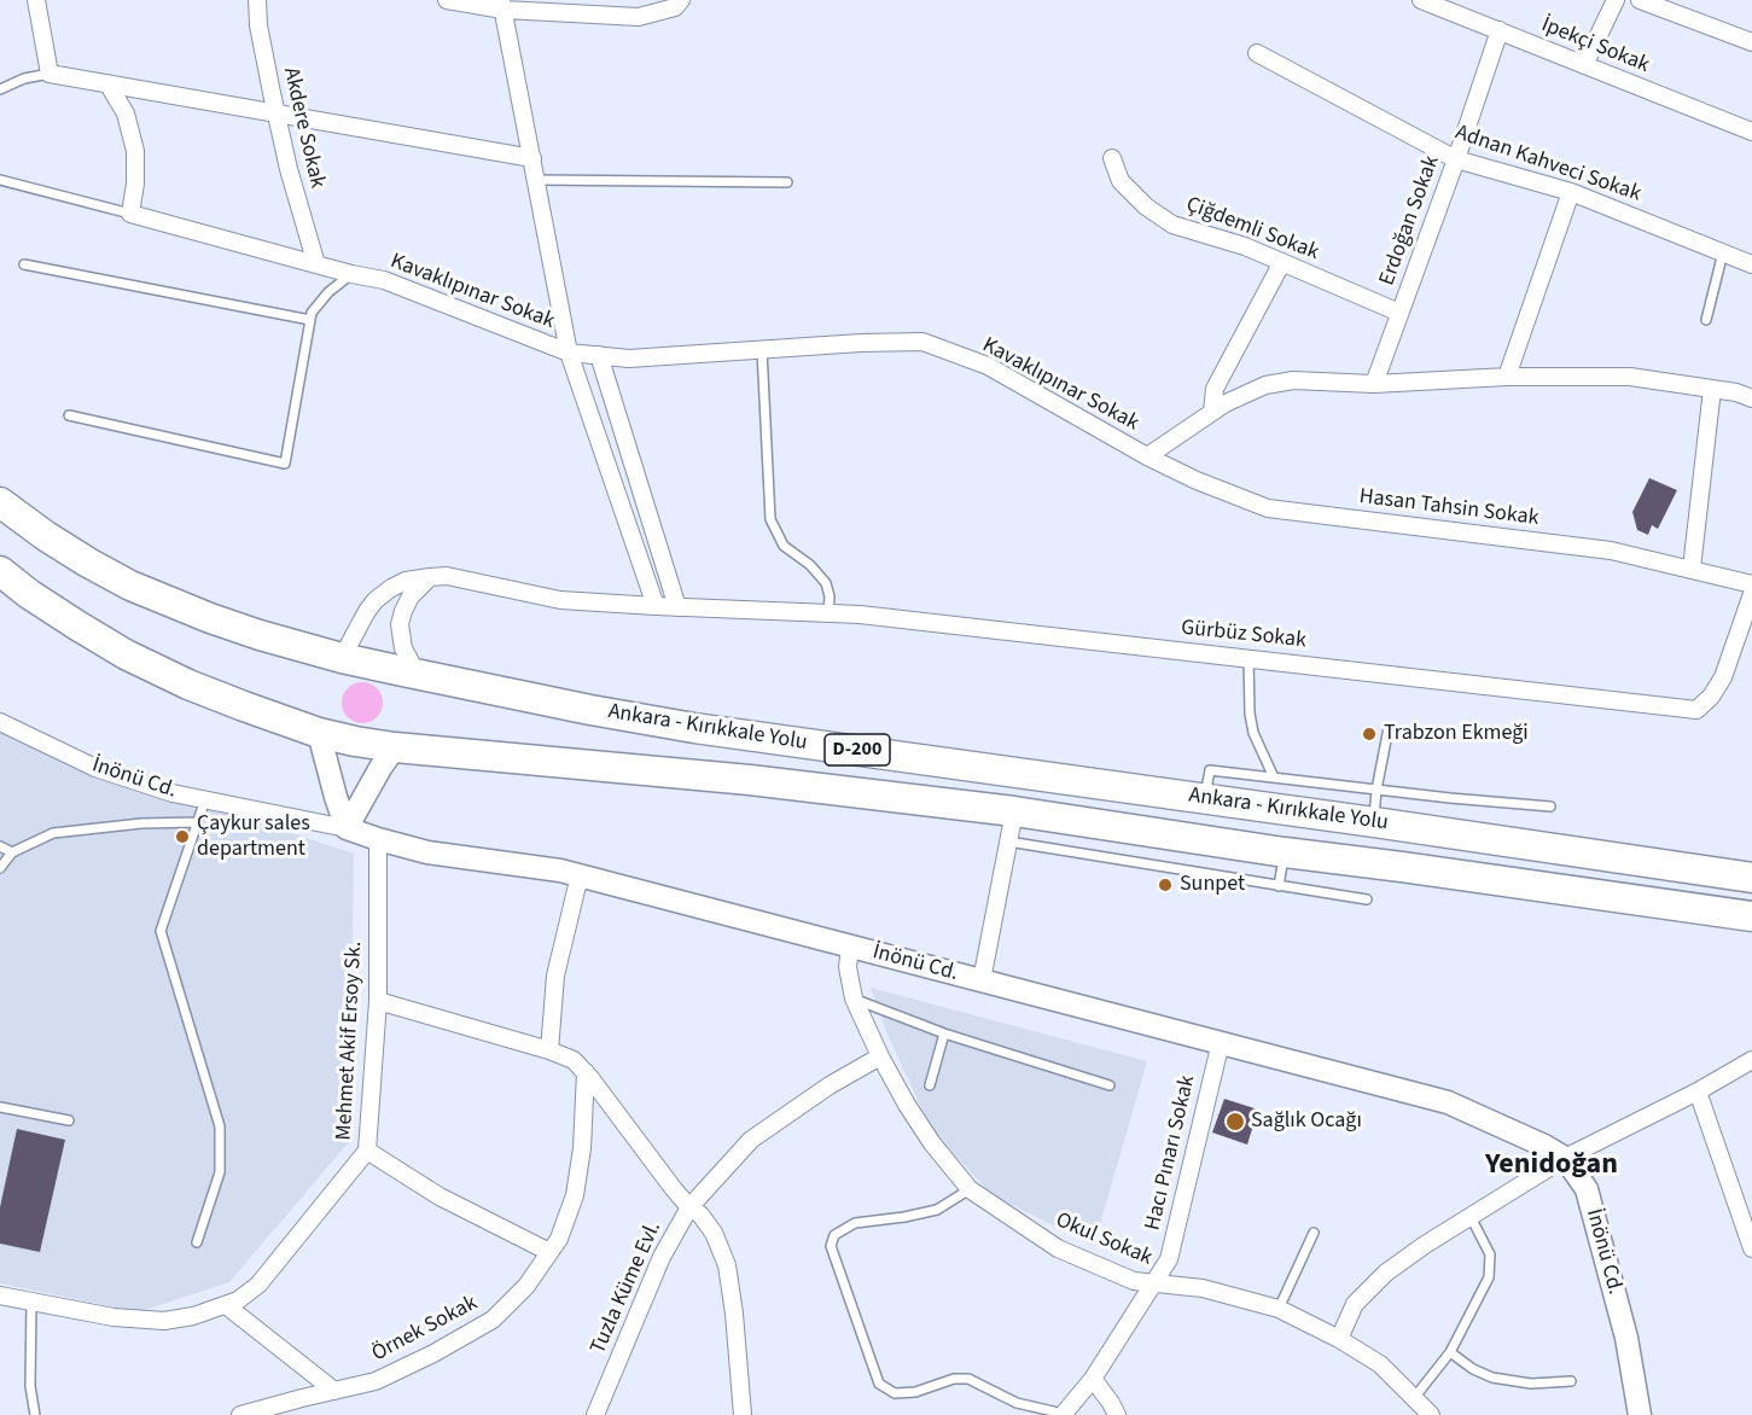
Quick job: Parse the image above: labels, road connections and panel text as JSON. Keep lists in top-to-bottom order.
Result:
{
  "streets": {
    "highway": ["Ankara - Kırıkkale Yolu", "D-200"],
    "street": [
      "İpekçi Sokak",
      "Akdere Sokak",
      "Adnan Kahveci Sokak",
      "Erdoğan Sokak",
      "Çiğdemli Sokak",
      "Kavaklıpınar Sokak",
      "Hasan Tahsin Sokak",
      "Gürbüz Sokak",
      "İnönü Cd.",
      "Mehmet Akif Ersoy Sk.",
      "Hacı Pınarı Sokak",
      "Okul Sokak",
      "Tuzla Küme Evl.",
      "Örnek Sokak"
    ]
  },
  "crossings": [
    ["İpekçi Sokak", "Erdoğan Sokak"],
    ["Akdere Sokak", "Kavaklıpınar Sokak"],
    ["Adnan Kahveci Sokak", "Erdoğan Sokak"],
    ["Erdoğan Sokak", "Çiğdemli Sokak"],
    ["Erdoğan Sokak", "Kavaklıpınar Sokak"],
    ["Kavaklıpınar Sokak", "Hasan Tahsin Sokak"],
    ["Gürbüz Sokak", "Ankara - Kırıkkale Yolu"],
    ["İnönü Cd.", "Mehmet Akif Ersoy Sk."],
    ["İnönü Cd.", "Hacı Pınarı Sokak"],
    ["İnönü Cd.", "Okul Sokak"],
    ["Hacı Pınarı Sokak", "Okul Sokak"],
    ["Okul Sokak", "Tuzla Küme Evl."]
  ],
  "districts": ["Yenidoğan"],
  "places": [
    "Trabzon Ekmeği",
    "Çaykur sales department",
    "Sunpet",
    "Sağlık Ocağı"
  ]
}
